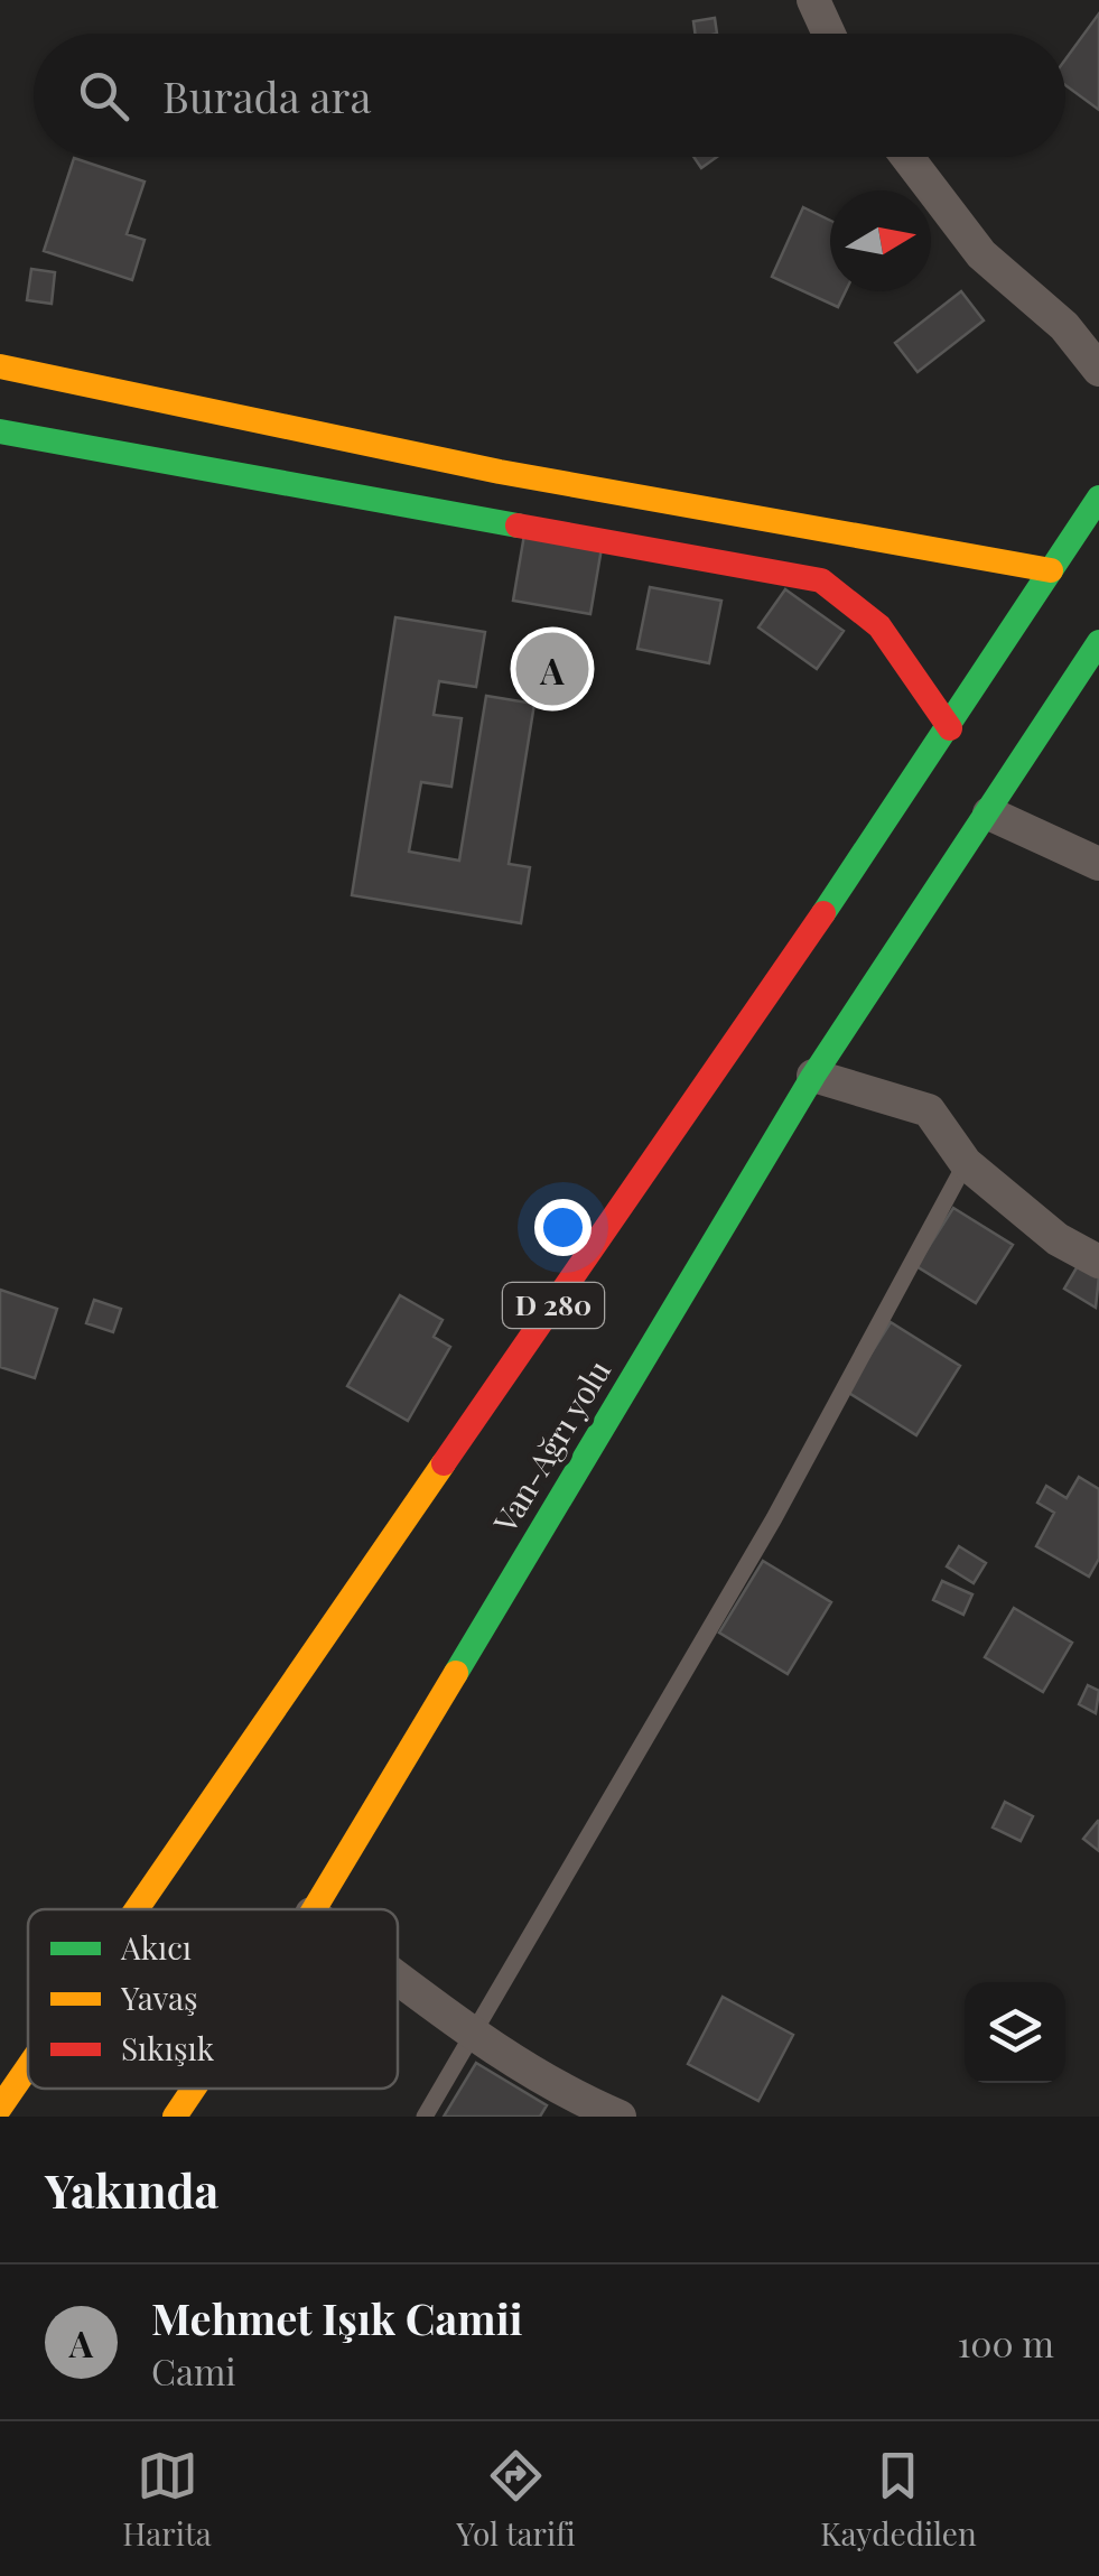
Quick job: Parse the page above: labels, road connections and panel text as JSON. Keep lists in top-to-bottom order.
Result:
{
  "streets": {
    "main road": ["D 280", "Van-Ağrı yolu"]
  },
  "legend": ["Akıcı", "Yavaş", "Sıkışık"],
  "north": "right",
  "page": {
    "search": "Burada ara",
    "pins": "A",
    "heading": "Yakında",
    "list": [
      {
        "mark": "A",
        "name": "Mehmet Işık Camii",
        "note": "Cami",
        "value": "100 m"
      }
    ],
    "nav": ["Harita", "Yol tarifi", "Kaydedilen"]
  }
}
